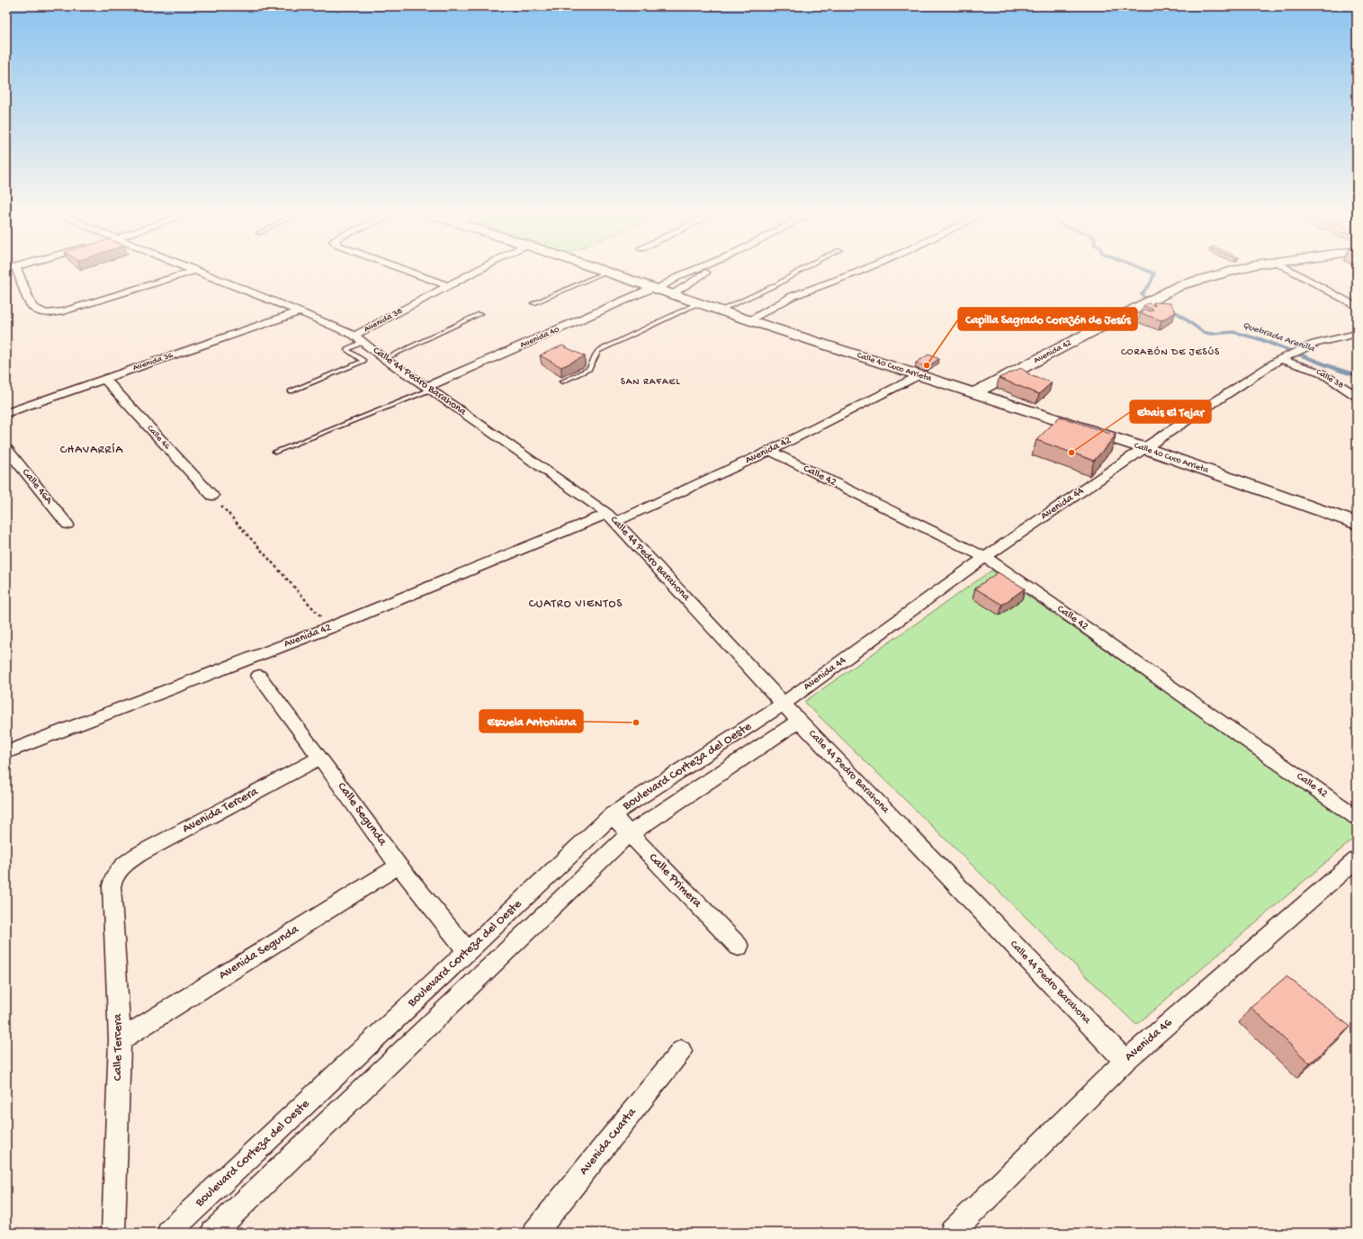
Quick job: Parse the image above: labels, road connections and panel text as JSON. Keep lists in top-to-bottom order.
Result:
{
  "streets": {
    "main road": ["Avenida 42", "Calle 40 Cuco Arrieta"],
    "street": [
      "Avenida 38",
      "Avenida 40",
      "Avenida 36",
      "Calle 38",
      "Calle 44 Pedro Barahona",
      "Calle 46",
      "Calle 42",
      "Calle 46A",
      "Avenida 44",
      "Boulevard Corteza del Oeste",
      "Avenida Tercera",
      "Calle Segunda",
      "Calle Primera",
      "Avenida Segunda",
      "Avenida 46",
      "Calle Tercera",
      "Avenida Cuarta"
    ]
  },
  "crossings": [
    ["Avenida 38", "Calle 44 Pedro Barahona"],
    ["Avenida 40", "Calle 40 Cuco Arrieta"],
    ["Avenida 40", "Calle 44 Pedro Barahona"],
    ["Avenida 42", "Calle 40 Cuco Arrieta"],
    ["Avenida 42", "Calle 44 Pedro Barahona"],
    ["Avenida 42", "Calle 42"],
    ["Avenida 36", "Calle 44 Pedro Barahona"],
    ["Avenida 36", "Calle 46"],
    ["Calle 40 Cuco Arrieta", "Avenida 44"],
    ["Calle 38", "Avenida 44"],
    ["Calle 44 Pedro Barahona", "Avenida 44"],
    ["Calle 44 Pedro Barahona", "Boulevard Corteza del Oeste"],
    ["Calle 44 Pedro Barahona", "Avenida 46"],
    ["Calle 42", "Avenida 44"],
    ["Avenida 44", "Boulevard Corteza del Oeste"],
    ["Boulevard Corteza del Oeste", "Calle Segunda"],
    ["Boulevard Corteza del Oeste", "Calle Primera"],
    ["Avenida Tercera", "Calle Segunda"],
    ["Avenida Tercera", "Calle Tercera"],
    ["Calle Segunda", "Avenida Segunda"],
    ["Avenida Segunda", "Calle Tercera"]
  ],
  "districts": [
    "CORAZÓN DE JESÚS",
    "SAN RAFAEL",
    "CHAVARRÍA",
    "CUATRO VIENTOS"
  ],
  "water": ["Quebrada Arenilla"],
  "places": ["Capilla Sagrado Corazón de Jesús", "Ebais El Tejar", "Escuela Antoniana"]
}
